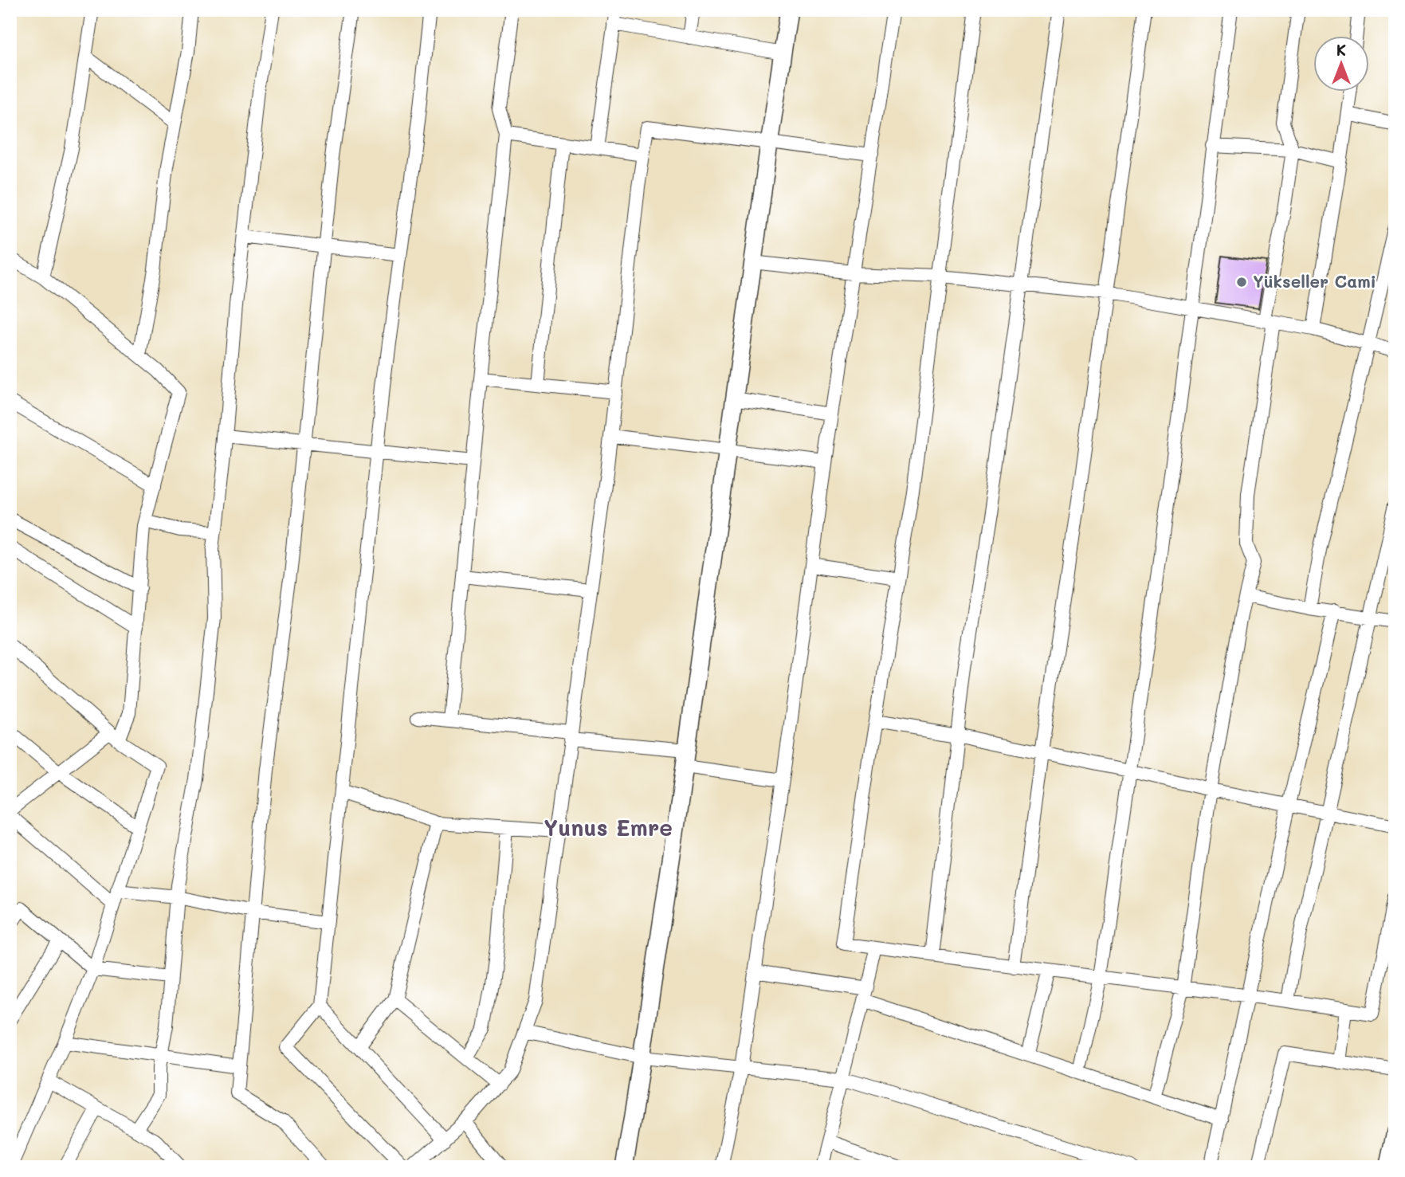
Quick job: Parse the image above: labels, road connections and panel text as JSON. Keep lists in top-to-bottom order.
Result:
{
  "districts": ["Yunus Emre"],
  "places": ["Yükseller Cami"],
  "north": "top"
}
